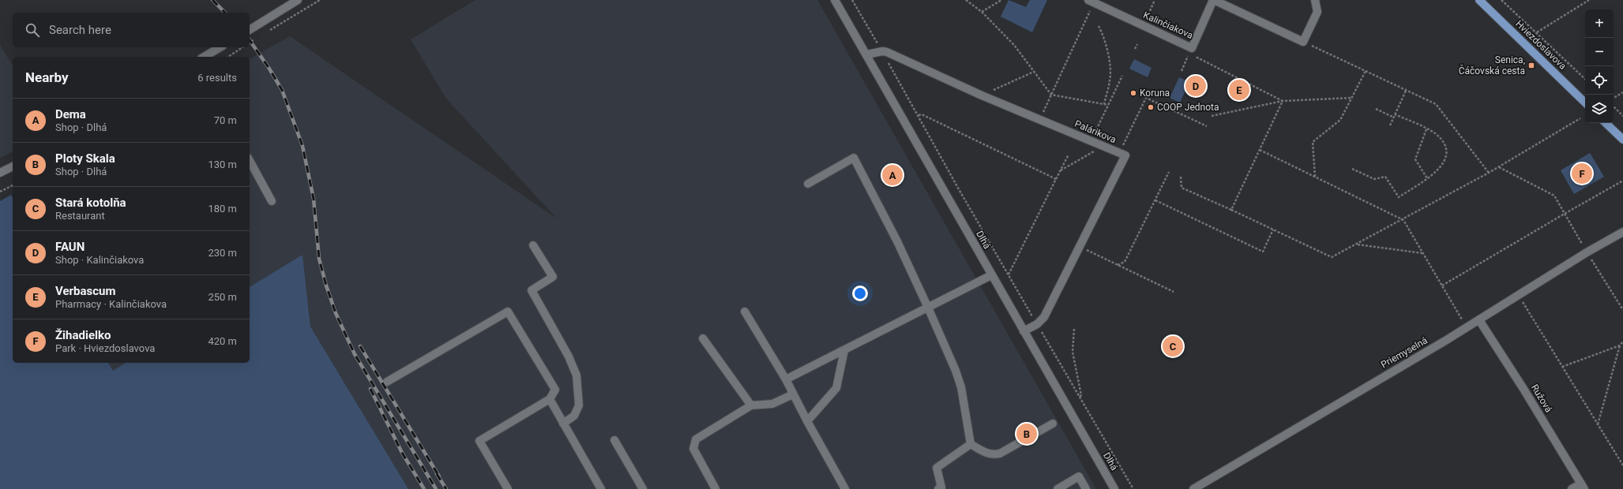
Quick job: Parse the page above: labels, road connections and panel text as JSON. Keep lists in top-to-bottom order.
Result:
{
  "streets": {
    "main road": ["Hviezdoslavova"],
    "street": [
      "Kalinčiakova",
      "Palárikova",
      "Dlhá",
      "Priemyselná",
      "Ružová"
    ]
  },
  "crossings": [
    ["Palárikova", "Dlhá"],
    ["Priemyselná", "Ružová"]
  ],
  "places": {
    "transit": ["Senica, Čáčovská cesta"],
    "other": ["Koruna", "COOP Jednota"]
  },
  "page": {
    "map_buttons": ["+", "−"],
    "search": "Search here",
    "heading": ["Nearby", "6 results"],
    "pins": [
      "D",
      "E",
      "F",
      "A",
      "C",
      "B"
    ],
    "list": [
      {
        "mark": "A",
        "name": "Dema",
        "note": "Shop · Dlhá",
        "value": "70 m"
      },
      {
        "mark": "B",
        "name": "Ploty Skala",
        "note": "Shop · Dlhá",
        "value": "130 m"
      },
      {
        "mark": "C",
        "name": "Stará kotolňa",
        "note": "Restaurant",
        "value": "180 m"
      },
      {
        "mark": "D",
        "name": "FAUN",
        "note": "Shop · Kalinčiakova",
        "value": "230 m"
      },
      {
        "mark": "E",
        "name": "Verbascum",
        "note": "Pharmacy · Kalinčiakova",
        "value": "250 m"
      },
      {
        "mark": "F",
        "name": "Žihadielko",
        "note": "Park · Hviezdoslavova",
        "value": "420 m"
      }
    ]
  }
}
